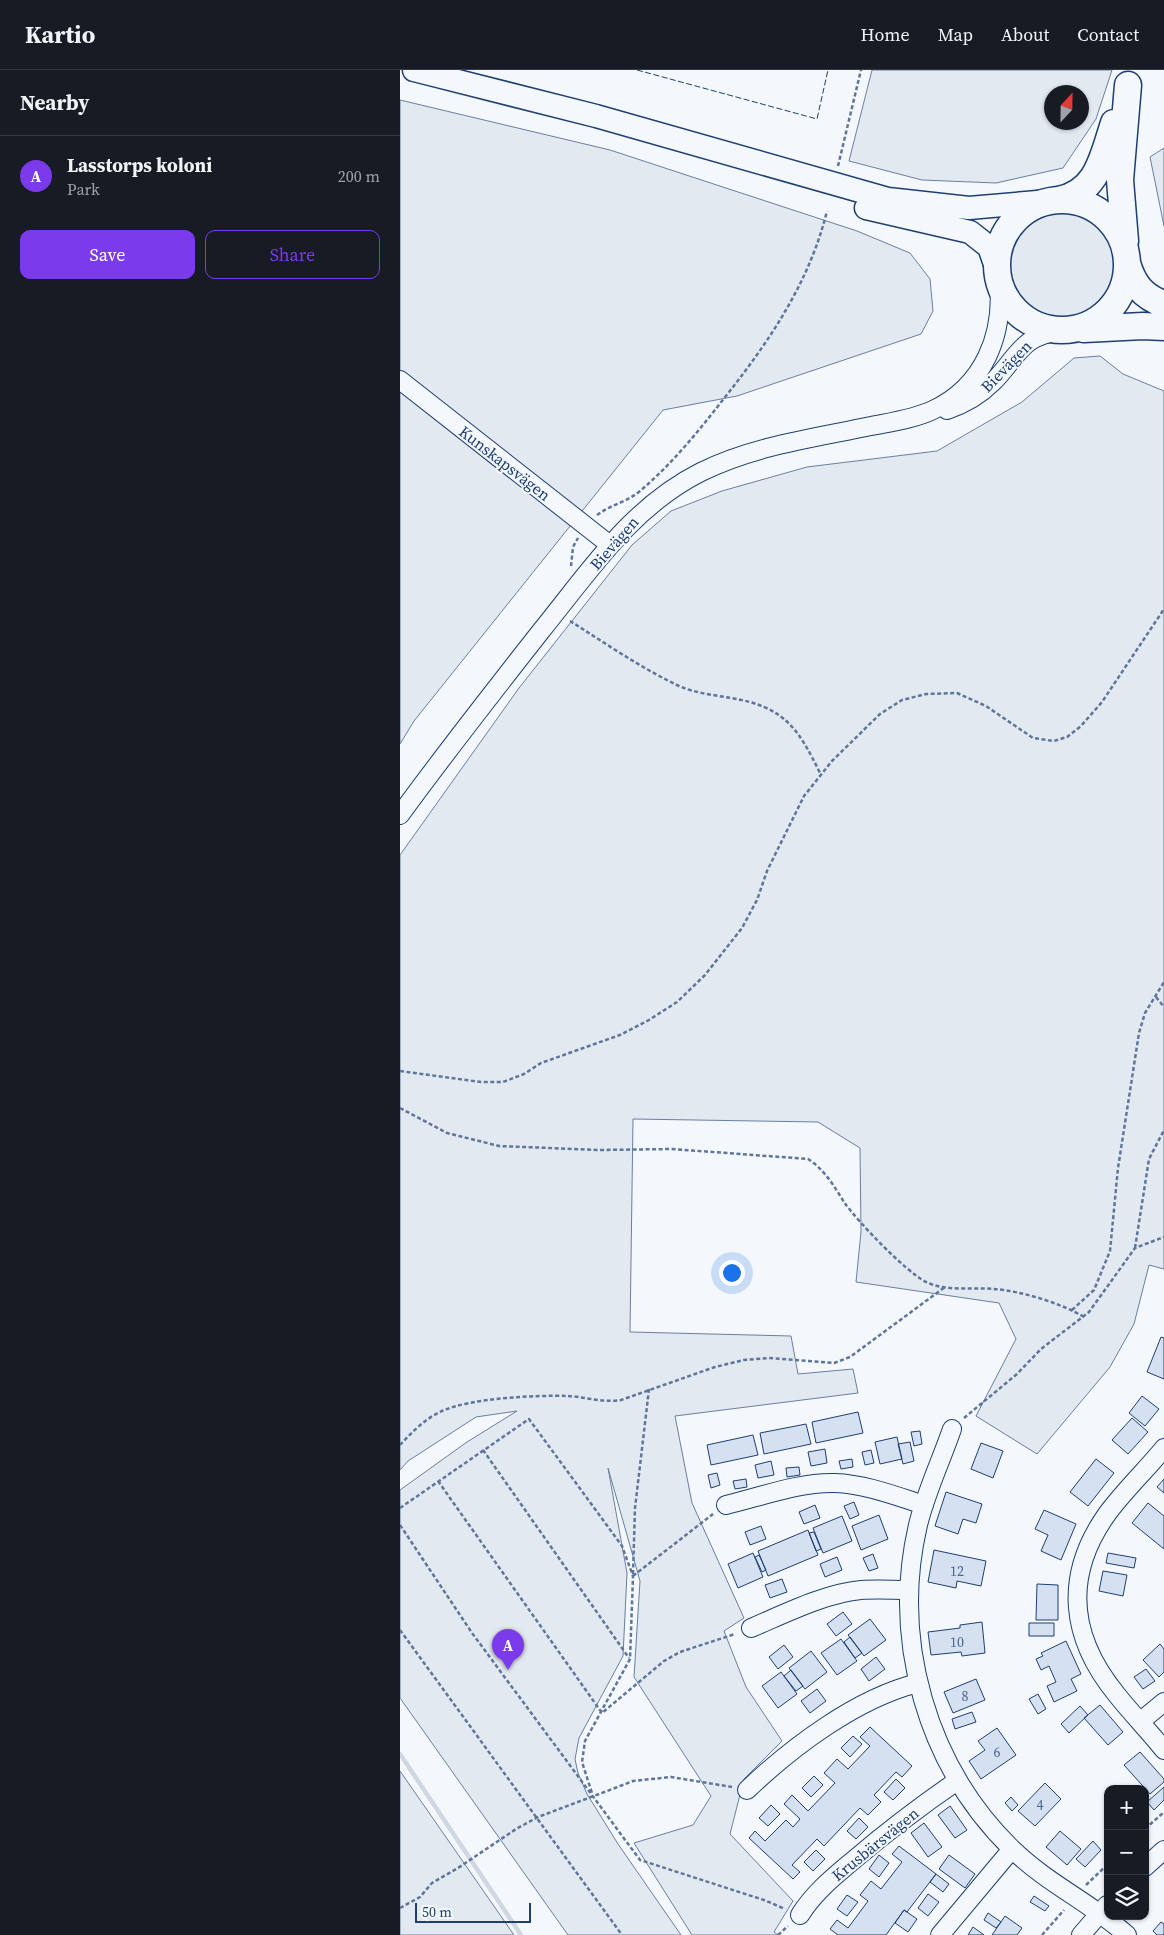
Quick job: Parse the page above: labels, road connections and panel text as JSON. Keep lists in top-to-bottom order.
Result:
{
  "streets": {
    "street": ["Bievägen", "Kunskapsvägen", "Krusbärsvägen"]
  },
  "crossings": [
    ["Bievägen", "Kunskapsvägen"]
  ],
  "house_numbers": [
    "12",
    "10",
    "8",
    "6",
    "4"
  ],
  "scale_bar": "50 m",
  "north": "top",
  "page": {
    "header": "Kartio",
    "nav": [
      "Home",
      "Map",
      "About",
      "Contact"
    ],
    "heading": "Nearby",
    "list": [
      {
        "mark": "A",
        "name": "Lasstorps koloni",
        "note": "Park",
        "value": "200 m"
      }
    ],
    "buttons": ["Save", "Share"],
    "pins": "A",
    "map_buttons": ["+", "−"],
    "scale": "50 m"
  }
}
